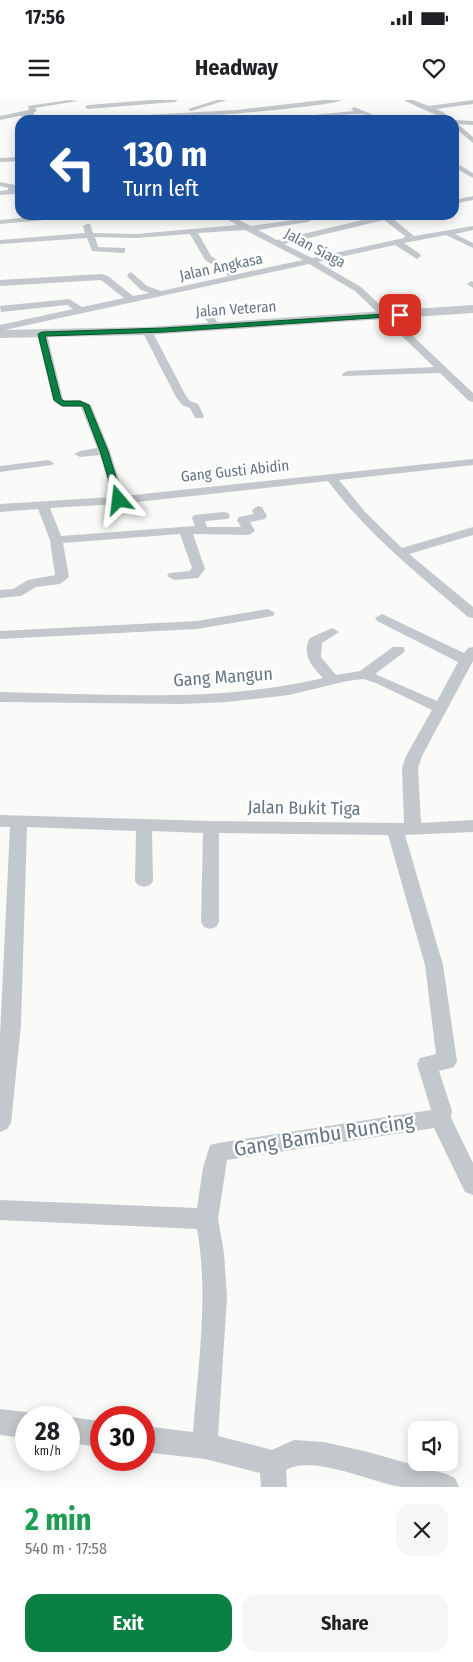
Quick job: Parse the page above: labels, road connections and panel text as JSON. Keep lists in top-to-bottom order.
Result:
{
  "streets": {
    "street": [
      "Jalan Siaga",
      "Jalan Angkasa",
      "Jalan Veteran",
      "Gang Gusti Abidin",
      "Gang Mangun",
      "Jalan Bukit Tiga",
      "Gang Bambu Runcing"
    ]
  },
  "crossings": [
    ["Jalan Siaga", "Jalan Angkasa"],
    ["Jalan Siaga", "Jalan Veteran"]
  ],
  "page": {
    "status": "17:56",
    "header": "Headway",
    "turn": ["130 m", "Turn left"],
    "speed": "28 km/h",
    "limit": "30",
    "heading": ["2 min", "540 m · 17:58"],
    "buttons": ["Exit", "Share"]
  }
}
